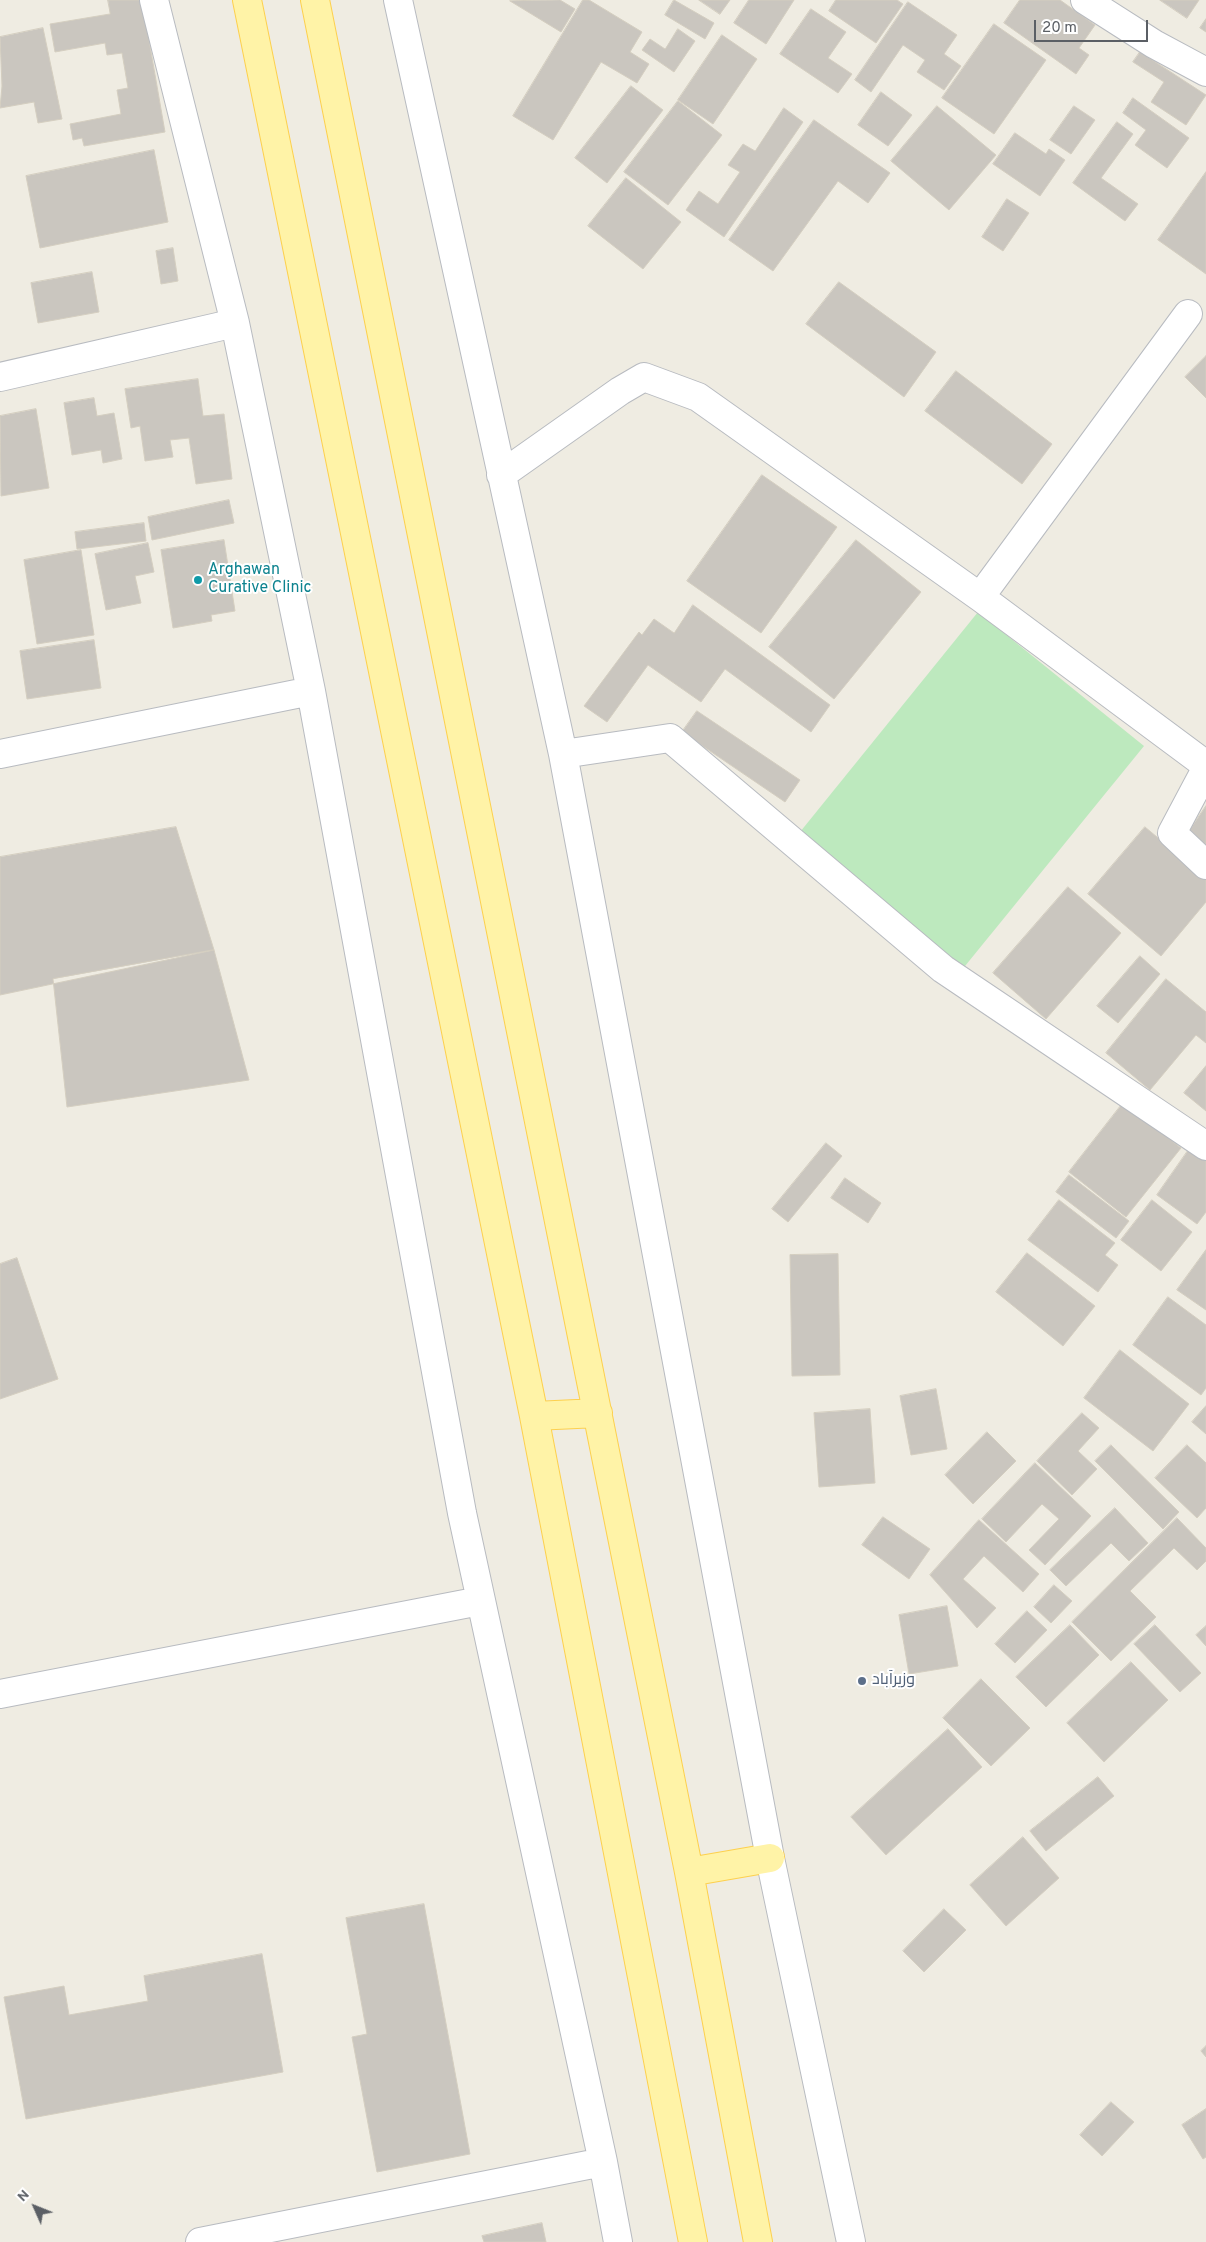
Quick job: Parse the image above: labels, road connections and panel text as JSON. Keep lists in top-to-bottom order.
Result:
{
  "places": ["Arghawan Curative Clinic", "وزیرآباد"],
  "scale_bar": "20 m",
  "north": "top left"
}
